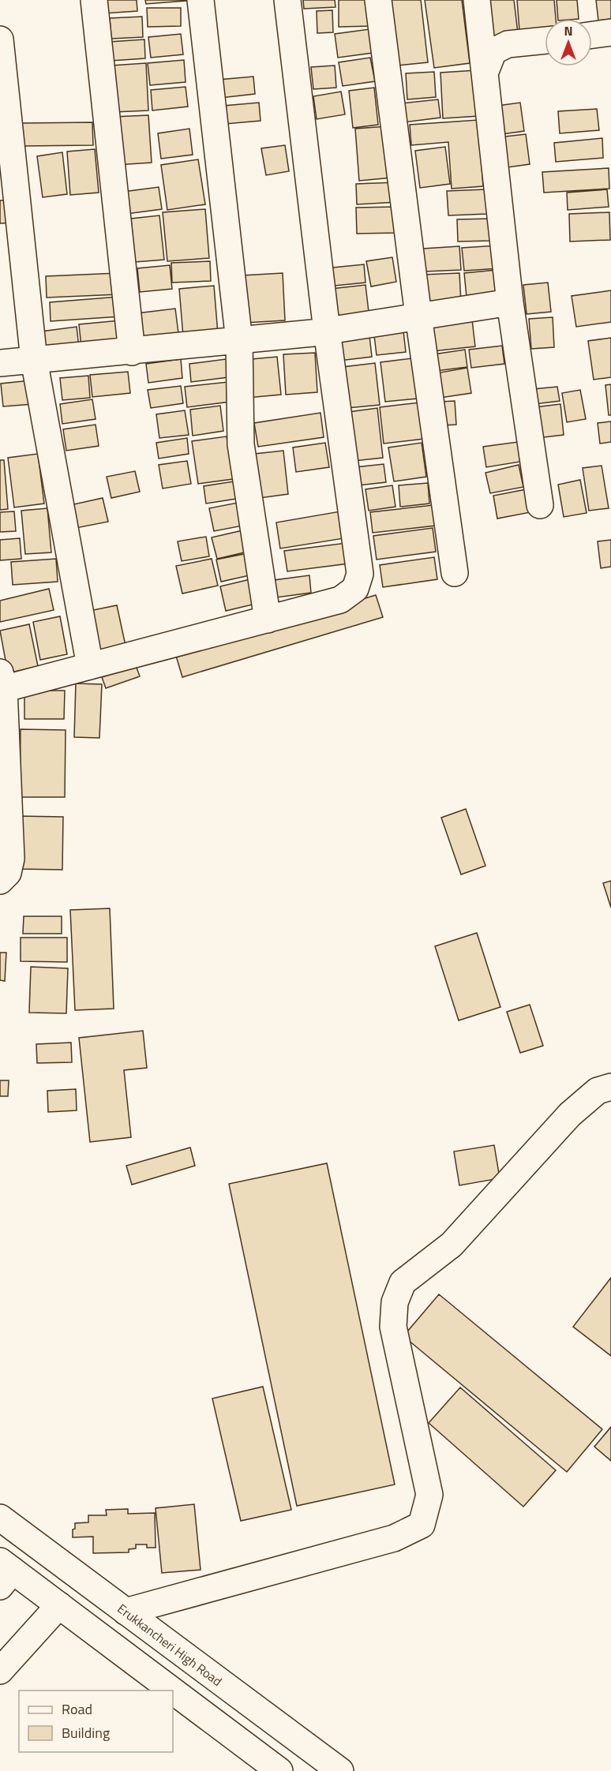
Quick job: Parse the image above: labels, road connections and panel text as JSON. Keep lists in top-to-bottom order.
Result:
{
  "streets": {
    "street": ["Erukkancheri High Road"]
  },
  "legend": ["Road", "Building"],
  "north": "top"
}
